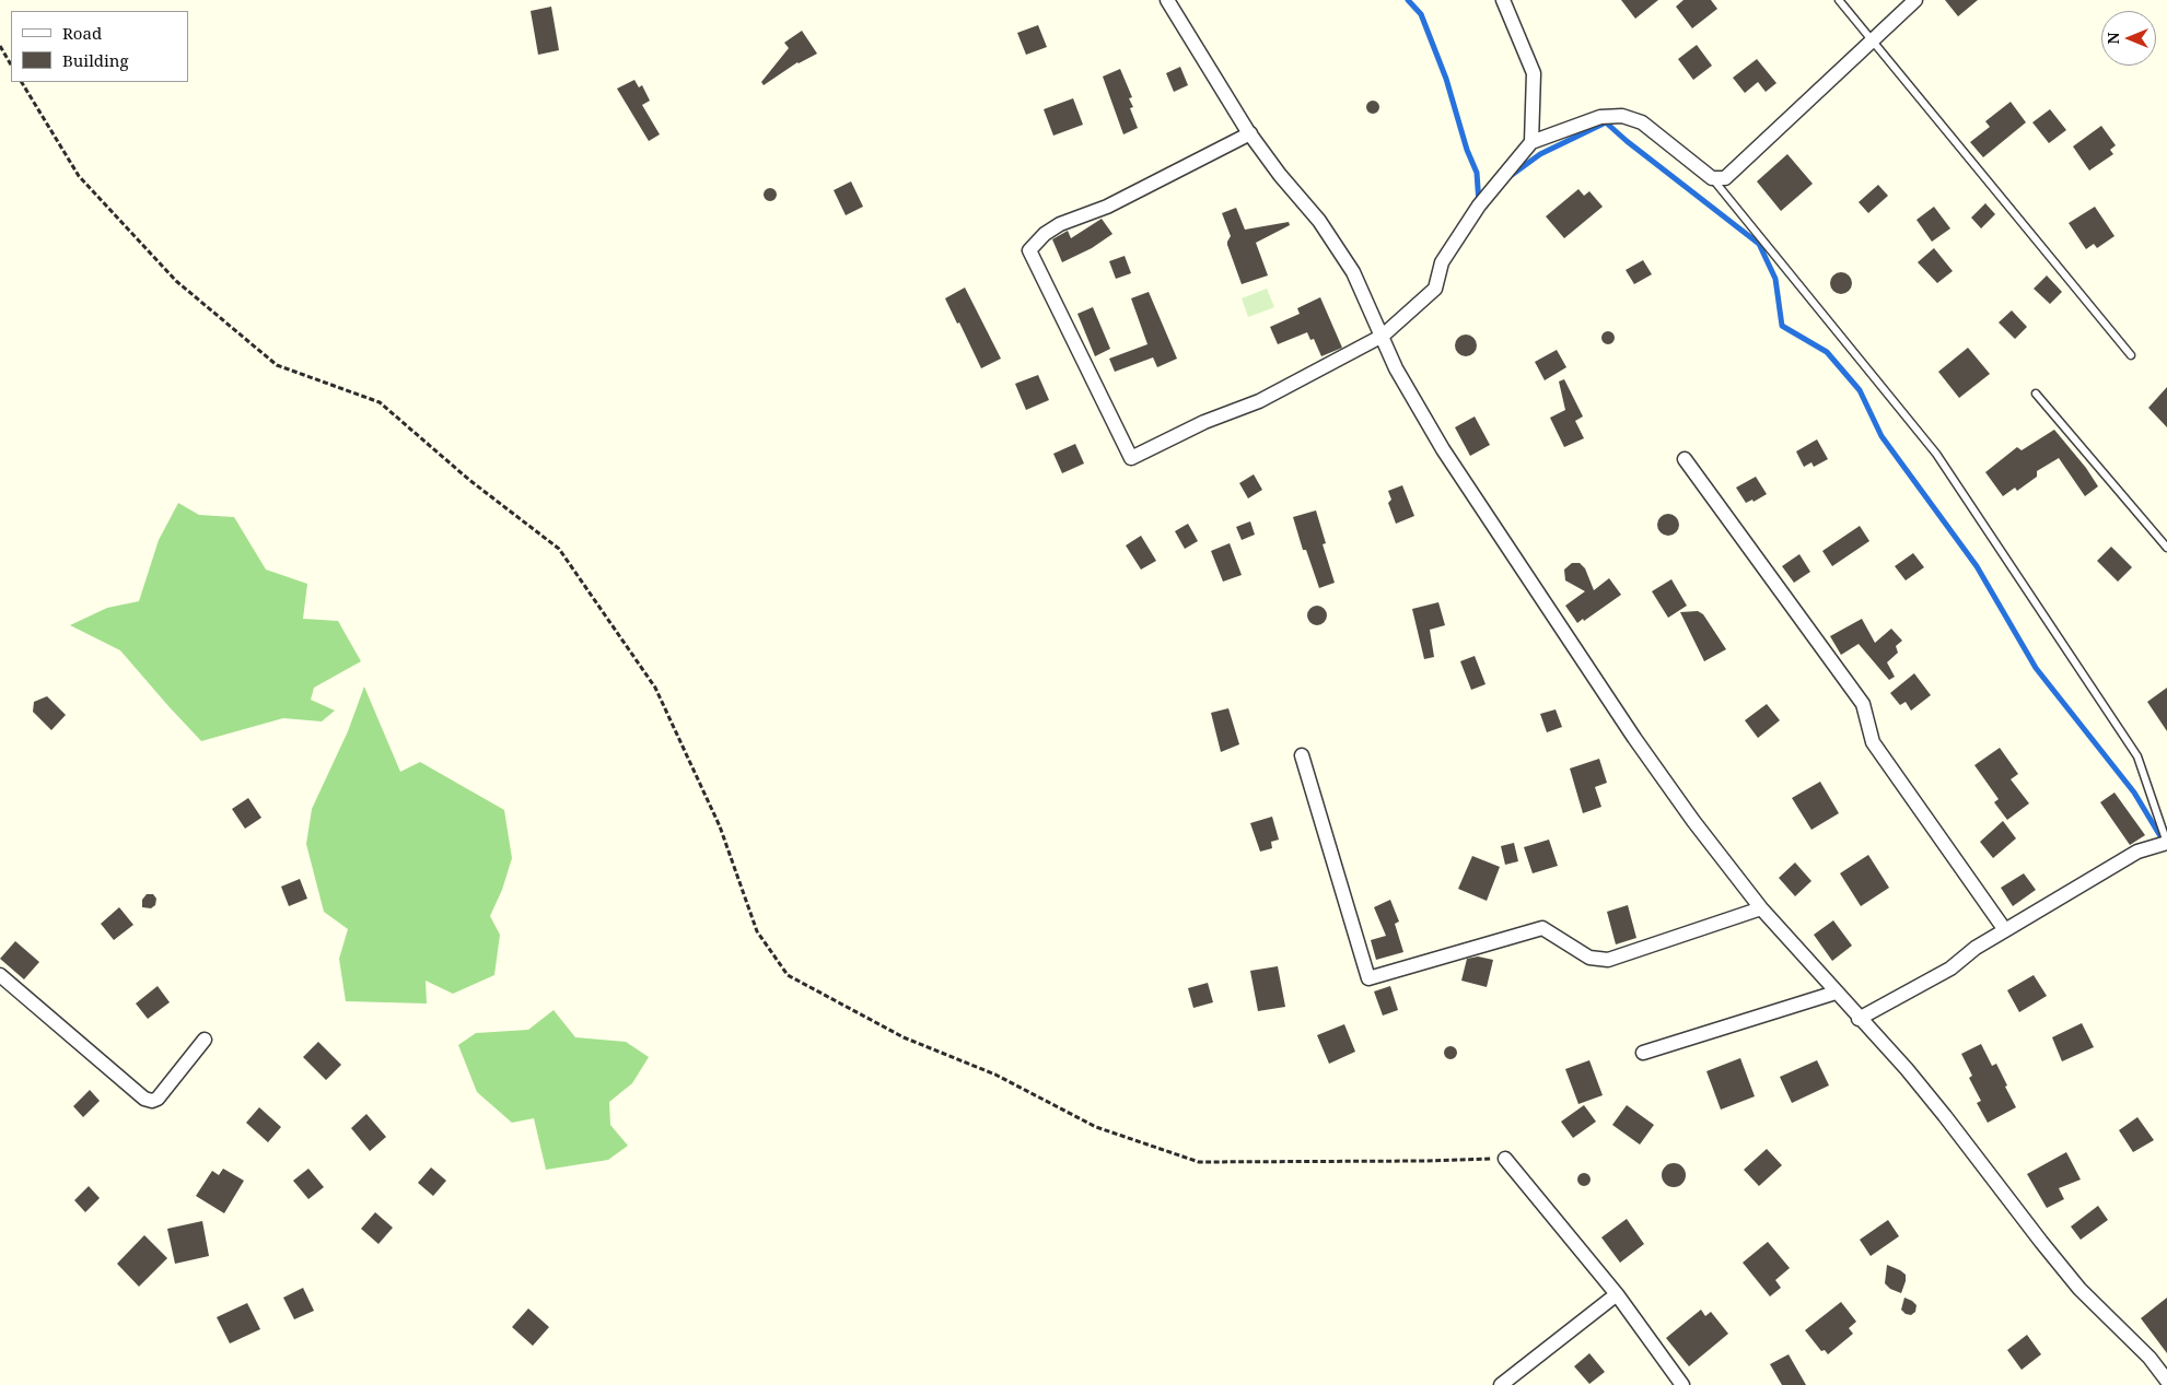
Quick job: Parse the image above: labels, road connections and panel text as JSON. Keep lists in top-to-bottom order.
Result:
{
  "legend": ["Road", "Building"],
  "north": "left"
}
